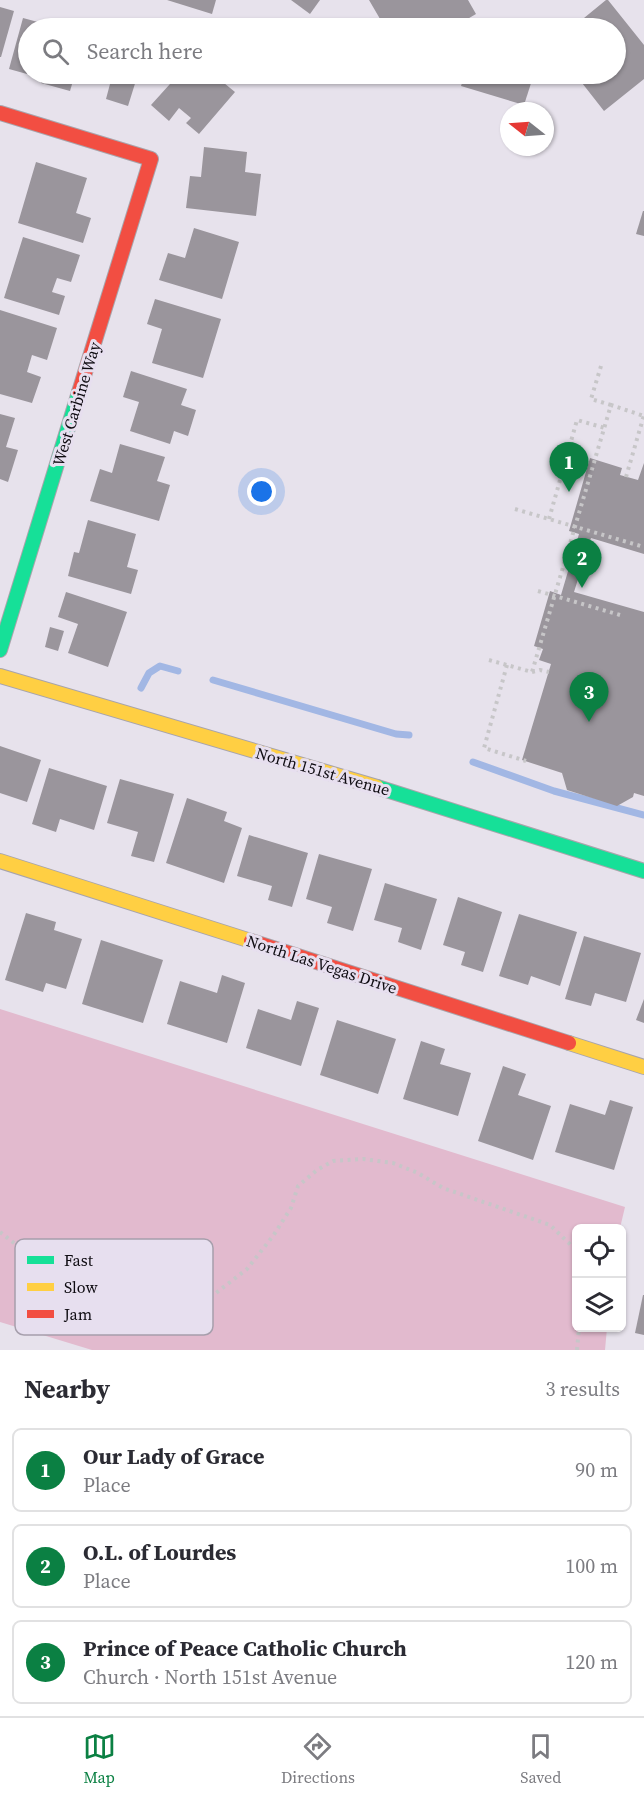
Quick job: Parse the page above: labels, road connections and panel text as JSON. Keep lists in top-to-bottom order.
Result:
{
  "streets": {
    "street": ["West Carbine Way", "North 151st Avenue", "North Las Vegas Drive"]
  },
  "legend": ["Fast", "Slow", "Jam"],
  "north": "left",
  "page": {
    "search": "Search here",
    "pins": ["1", "2", "3"],
    "heading": ["Nearby", "3 results"],
    "list": [
      {
        "mark": "1",
        "name": "Our Lady of Grace",
        "note": "Place",
        "value": "90 m"
      },
      {
        "mark": "2",
        "name": "O.L. of Lourdes",
        "note": "Place",
        "value": "100 m"
      },
      {
        "mark": "3",
        "name": "Prince of Peace Catholic Church",
        "note": "Church · North 151st Avenue",
        "value": "120 m"
      }
    ],
    "nav": ["Map", "Directions", "Saved"]
  }
}
